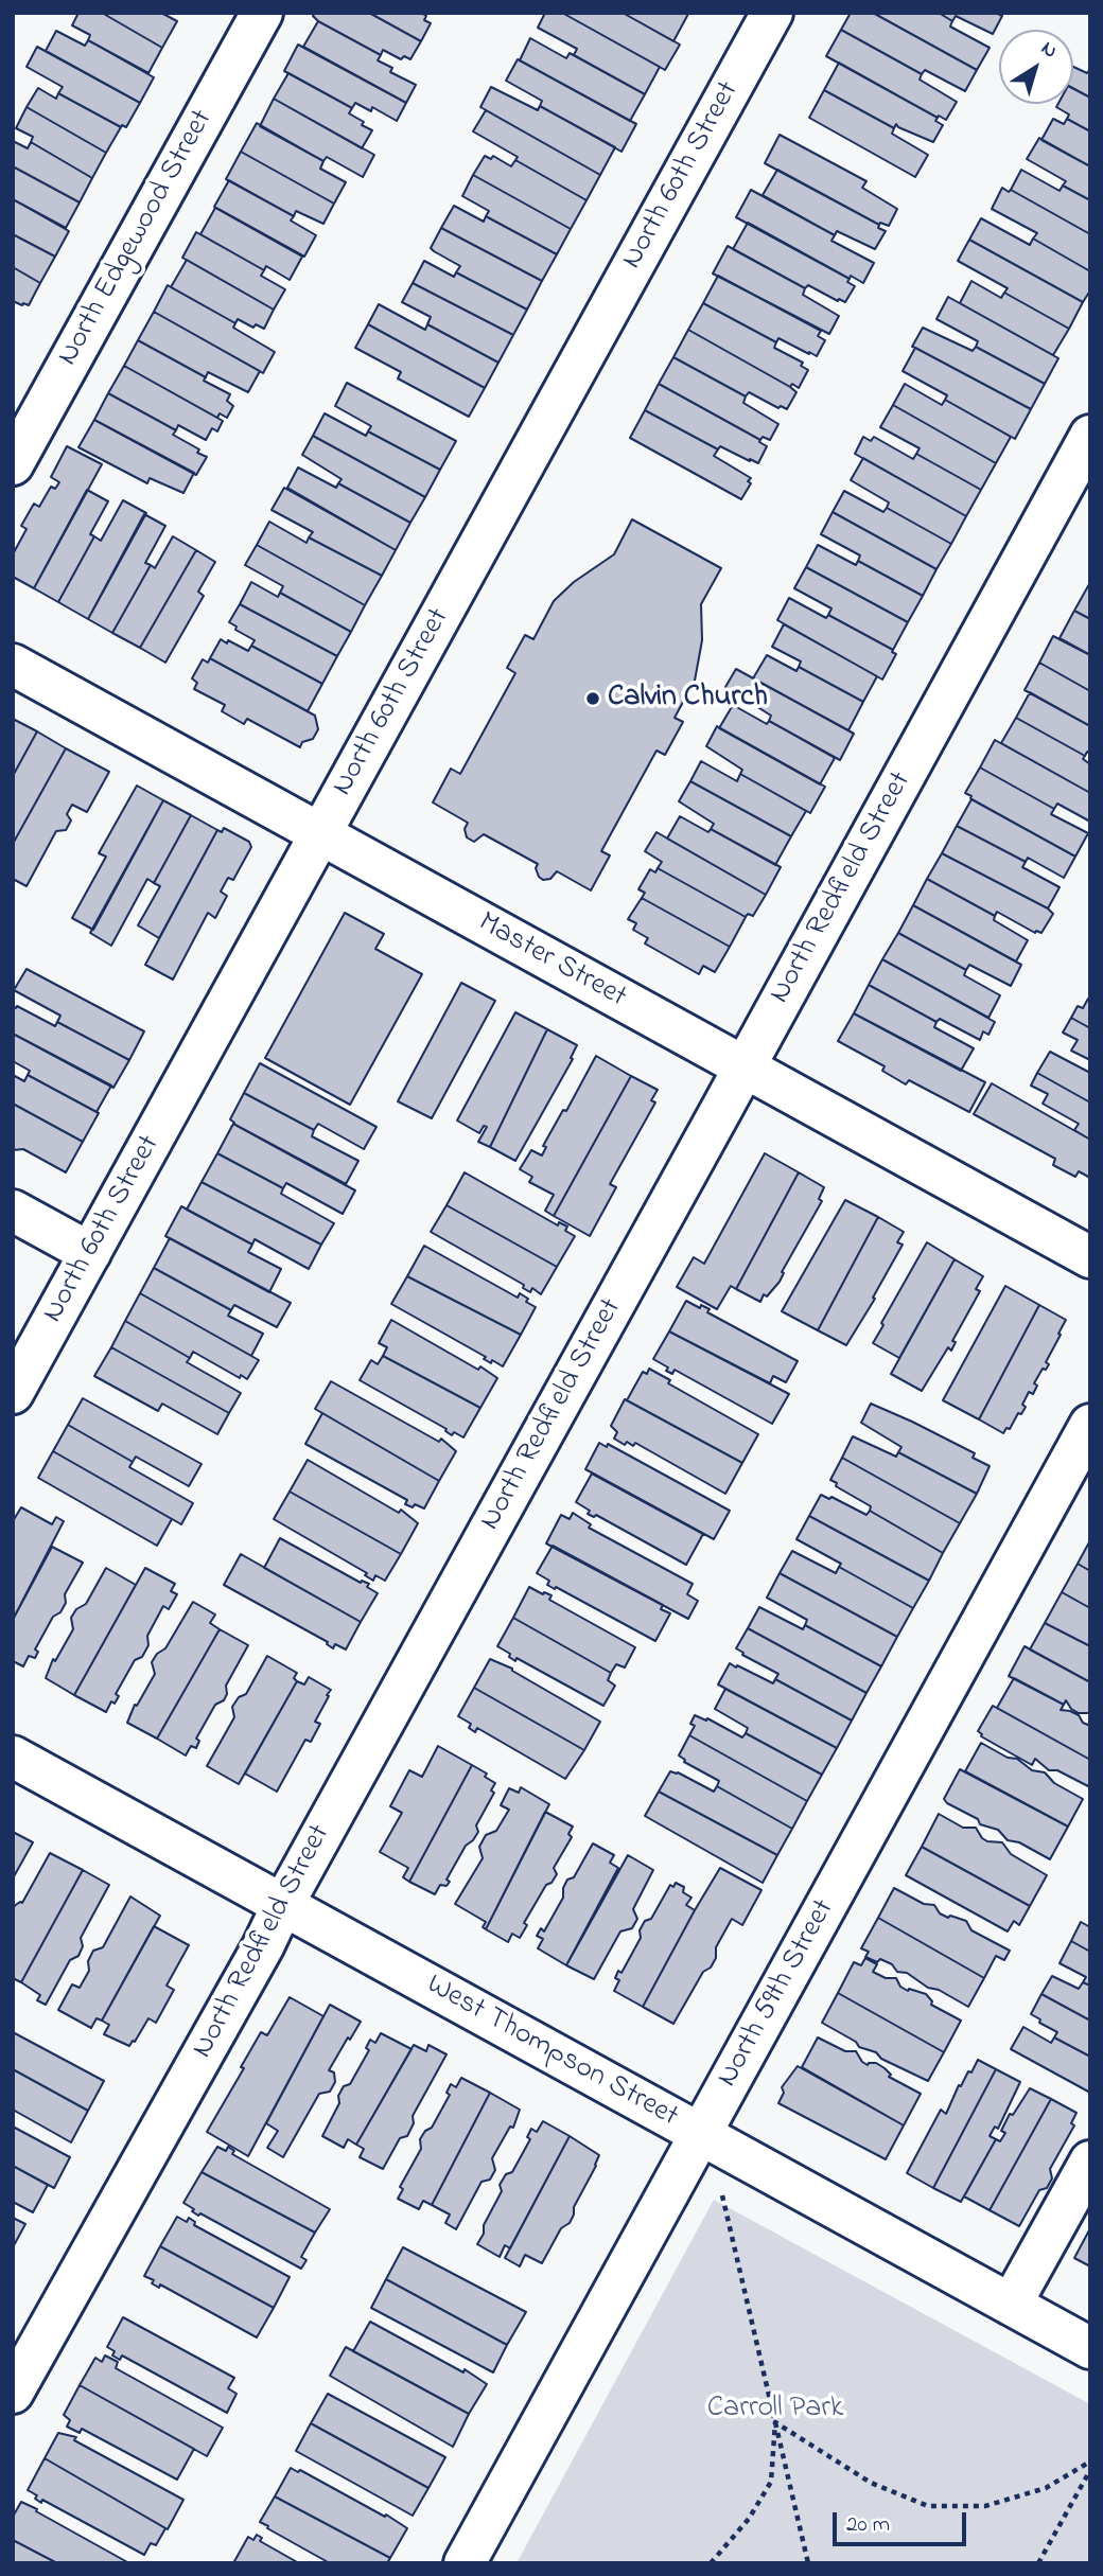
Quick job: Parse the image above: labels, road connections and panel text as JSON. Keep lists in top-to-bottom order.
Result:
{
  "streets": {
    "street": [
      "North 60th Street",
      "North Edgewood Street",
      "North Redfield Street",
      "Master Street",
      "North 59th Street",
      "West Thompson Street"
    ]
  },
  "crossings": [
    ["North 60th Street", "Master Street"],
    ["North Redfield Street", "Master Street"],
    ["North Redfield Street", "West Thompson Street"],
    ["North 59th Street", "West Thompson Street"]
  ],
  "parks": ["Carroll Park"],
  "places": ["Calvin Church"],
  "scale_bar": "20 m",
  "north": "top right"
}
